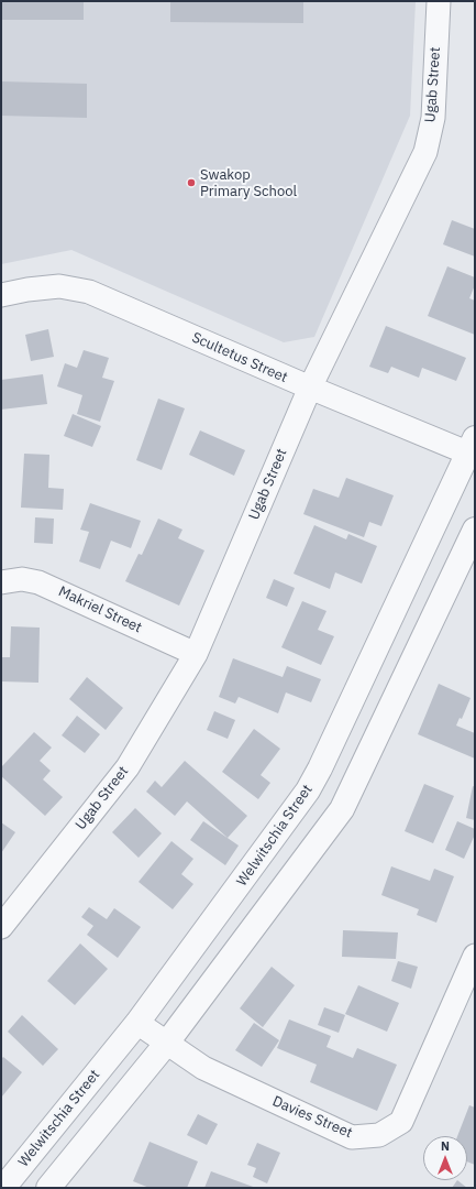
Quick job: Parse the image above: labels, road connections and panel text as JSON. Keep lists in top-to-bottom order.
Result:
{
  "streets": {
    "street": [
      "Ugab Street",
      "Scultetus Street",
      "Makriel Street",
      "Welwitschia Street",
      "Davies Street"
    ]
  },
  "crossings": [
    ["Ugab Street", "Scultetus Street"],
    ["Ugab Street", "Makriel Street"],
    ["Scultetus Street", "Welwitschia Street"],
    ["Welwitschia Street", "Davies Street"]
  ],
  "places": ["Swakop Primary School"],
  "north": "top"
}
